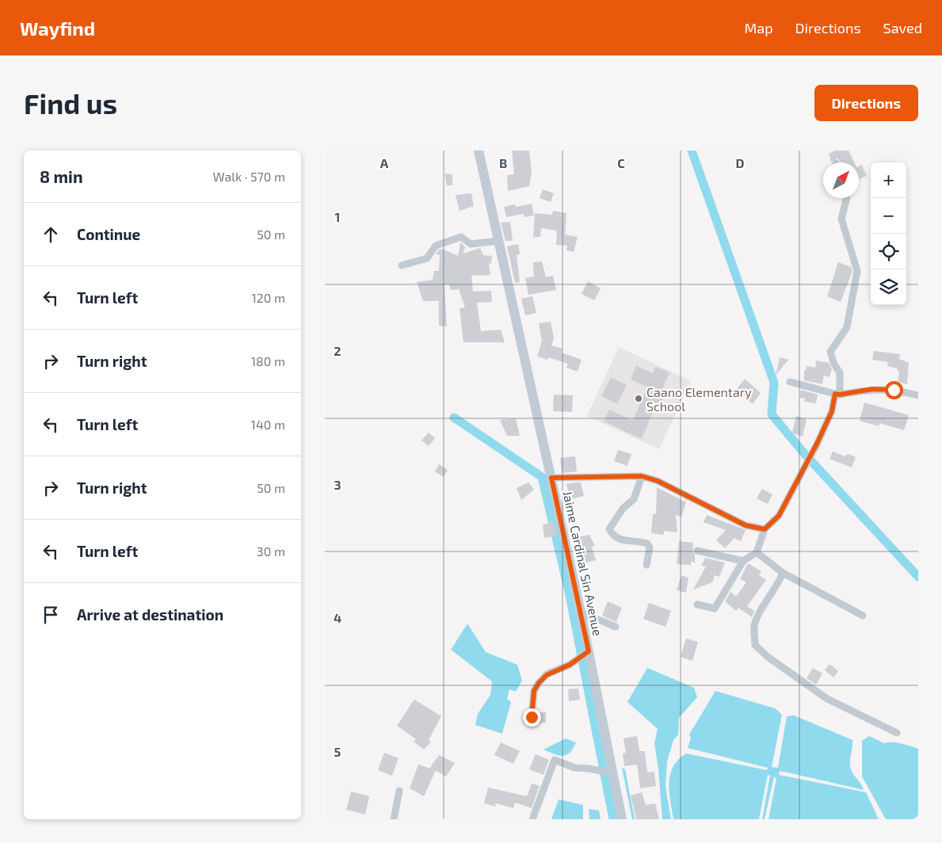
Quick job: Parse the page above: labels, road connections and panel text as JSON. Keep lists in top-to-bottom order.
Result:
{
  "streets": {
    "main road": ["Jaime Cardinal Sin Avenue"]
  },
  "places": ["Caano Elementary School"],
  "north": "top right",
  "page": {
    "header": "Wayfind",
    "nav": ["Map", "Directions", "Saved"],
    "buttons": "Directions",
    "title": "Find us",
    "heading": ["8 min", "Walk · 570 m"],
    "map_buttons": ["+", "−"],
    "list": [
      ["Continue", "50 m"],
      ["Turn left", "120 m"],
      ["Turn right", "180 m"],
      ["Turn left", "140 m"],
      ["Turn right", "50 m"],
      ["Turn left", "30 m"],
      "Arrive at destination"
    ]
  },
  "grid": {
    "columns": [
      "A",
      "B",
      "C",
      "D"
    ],
    "rows": [
      "1",
      "2",
      "3",
      "4",
      "5"
    ]
  }
}
